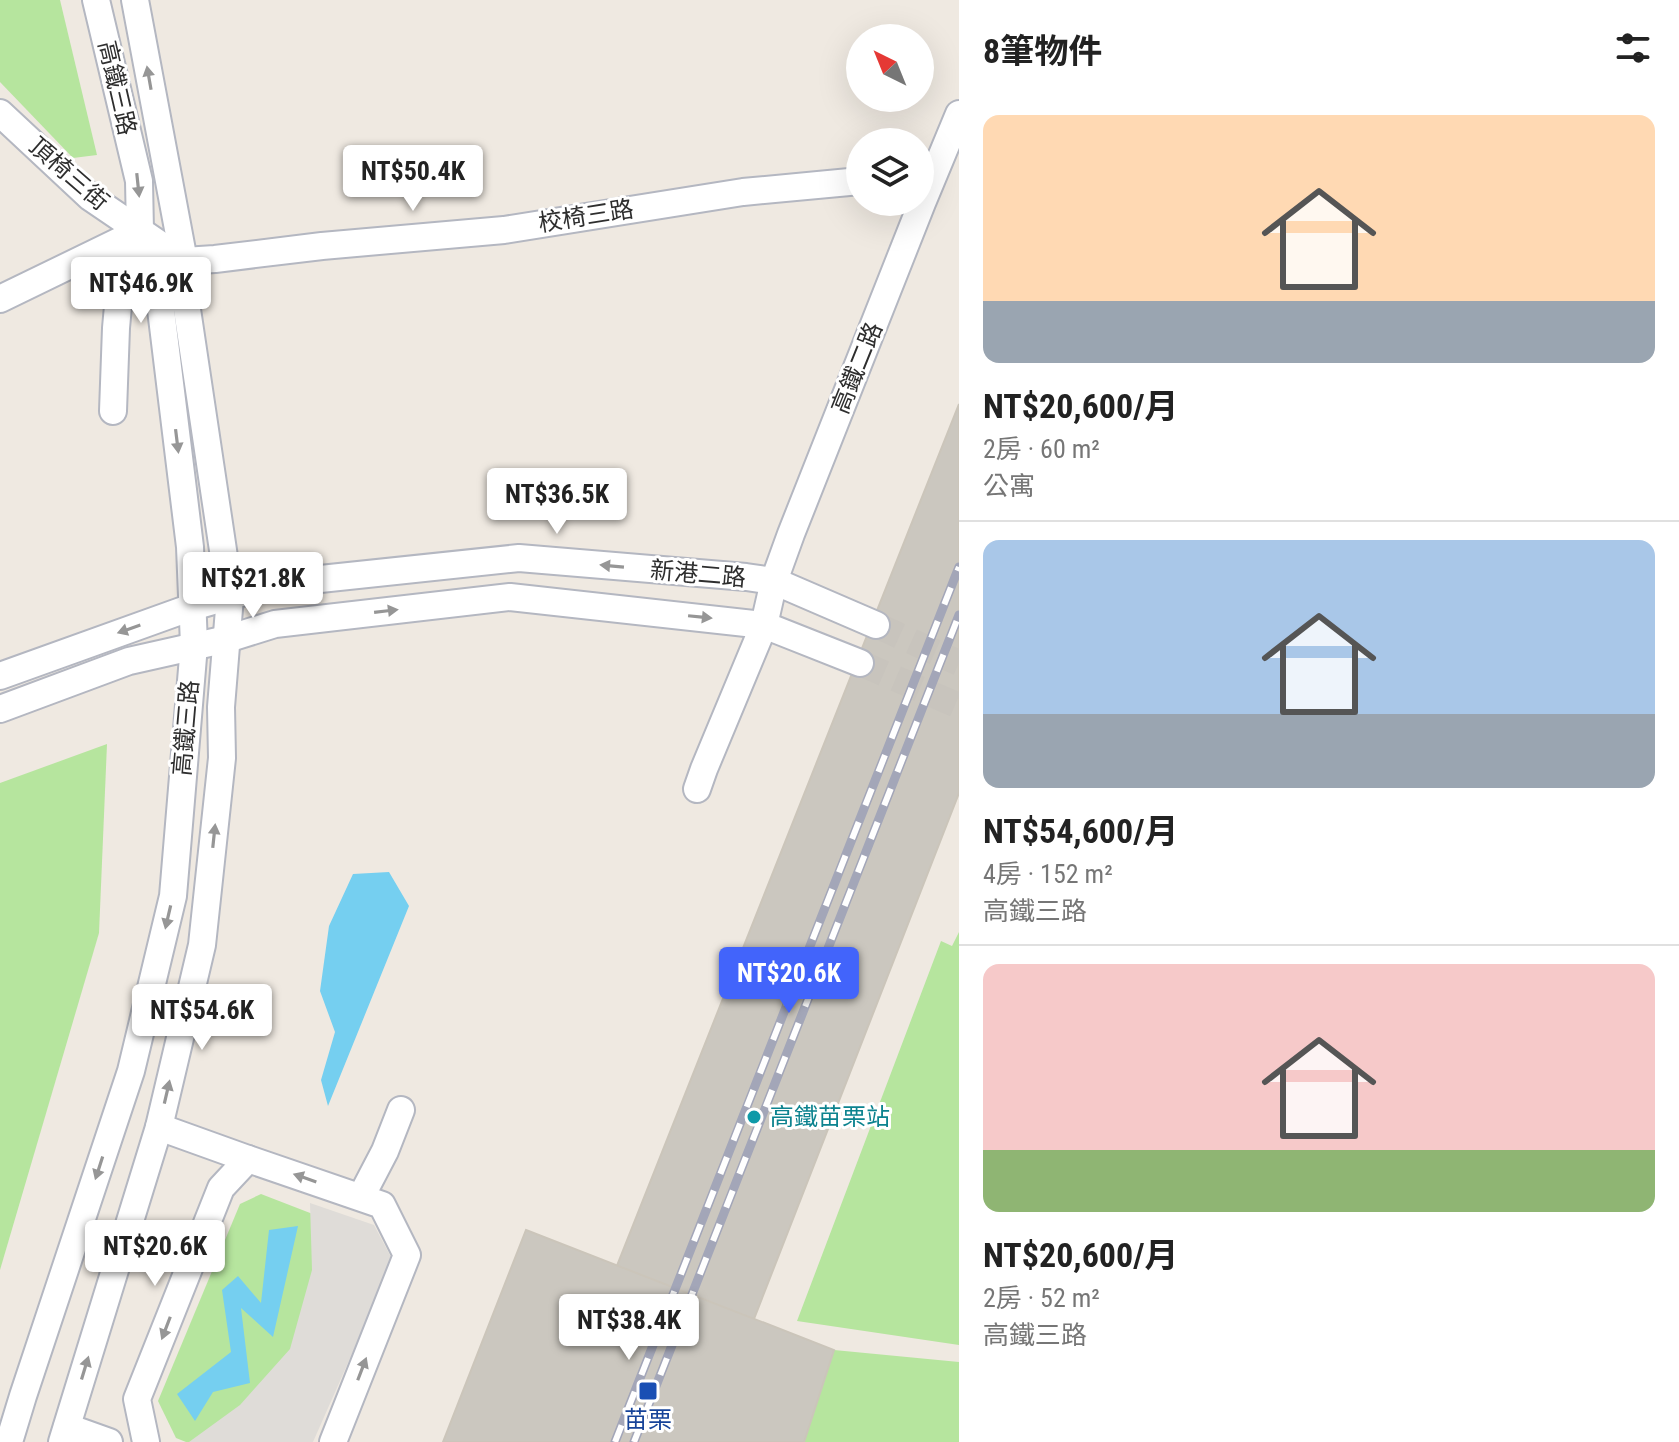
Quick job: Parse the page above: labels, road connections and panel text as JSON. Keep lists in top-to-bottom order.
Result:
{
  "streets": {
    "street": [
      "高鐵三路",
      "頂椅三街",
      "校椅三路",
      "高鐵二路",
      "新港二路"
    ]
  },
  "crossings": [
    ["高鐵三路", "頂椅三街"],
    ["高鐵三路", "校椅三路"],
    ["高鐵三路", "新港二路"],
    ["高鐵二路", "新港二路"]
  ],
  "places": {
    "other": ["高鐵苗栗站"],
    "transit": ["苗栗"]
  },
  "north": "top left",
  "page": {
    "heading": "8筆物件",
    "list": [
      {
        "name": "NT$20,600/月",
        "note": "2房 · 60 m² · 公寓"
      },
      {
        "name": "NT$54,600/月",
        "note": "4房 · 152 m² · 高鐵三路"
      },
      {
        "name": "NT$20,600/月",
        "note": "2房 · 52 m² · 高鐵三路"
      }
    ],
    "price": [
      "NT$50.4K",
      "NT$46.9K",
      "NT$36.5K",
      "NT$21.8K",
      "NT$20.6K",
      "NT$54.6K",
      "NT$20.6K",
      "NT$38.4K"
    ]
  }
}
